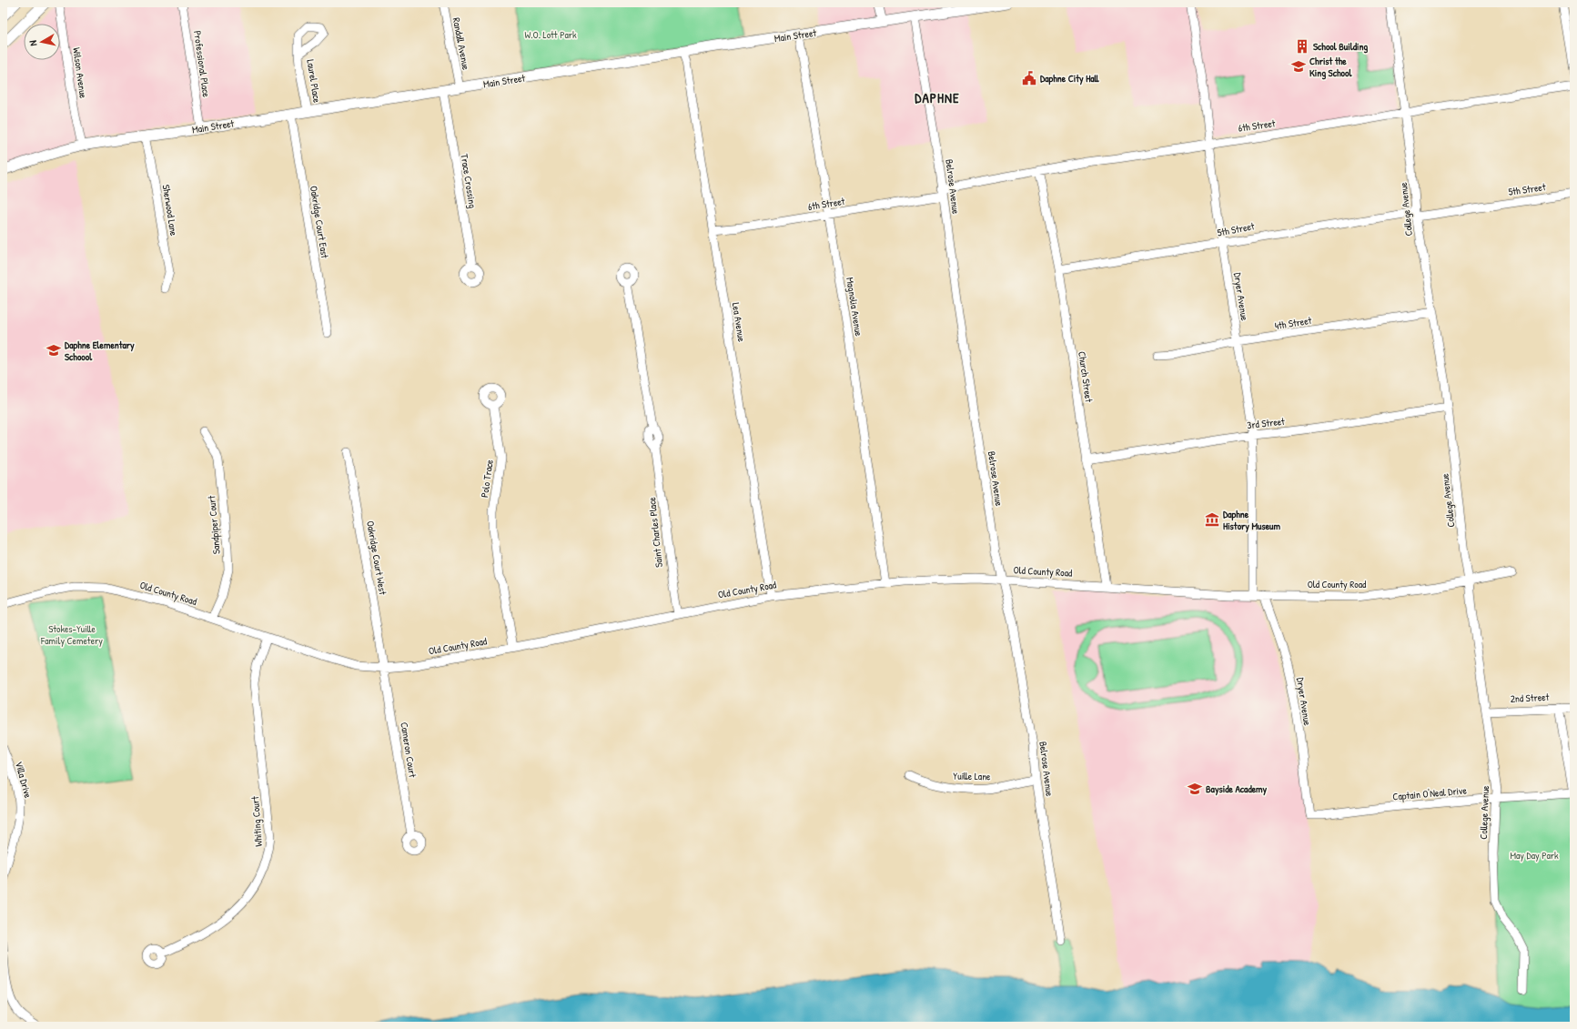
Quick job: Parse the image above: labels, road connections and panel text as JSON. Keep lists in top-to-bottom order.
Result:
{
  "streets": {
    "main road": ["Main Street"],
    "street": [
      "Randall Avenue",
      "Professional Place",
      "Wilson Avenue",
      "Laurel Place",
      "6th Street",
      "Trace Crossing",
      "Belrose Avenue",
      "5th Street",
      "College Avenue",
      "Sherwood Lane",
      "Oakridge Court East",
      "Dryer Avenue",
      "Magnolia Avenue",
      "Lea Avenue",
      "4th Street",
      "Church Street",
      "3rd Street",
      "Polo Trace",
      "Sandpiper Court",
      "Saint Charles Place",
      "Oakridge Court West",
      "Old County Road",
      "2nd Street",
      "Cameron Court",
      "Yuille Lane",
      "Villa Drive",
      "Captain O'Neal Drive",
      "Whiting Court"
    ]
  },
  "crossings": [
    ["Main Street", "Randall Avenue"],
    ["Main Street", "Professional Place"],
    ["Main Street", "Wilson Avenue"],
    ["Main Street", "Laurel Place"],
    ["Main Street", "Trace Crossing"],
    ["Main Street", "Belrose Avenue"],
    ["Main Street", "Sherwood Lane"],
    ["Main Street", "Oakridge Court East"],
    ["Main Street", "Magnolia Avenue"],
    ["Main Street", "Lea Avenue"],
    ["6th Street", "Belrose Avenue"],
    ["6th Street", "College Avenue"],
    ["6th Street", "Dryer Avenue"],
    ["6th Street", "Magnolia Avenue"],
    ["6th Street", "Lea Avenue"],
    ["6th Street", "Church Street"],
    ["Belrose Avenue", "Old County Road"],
    ["Belrose Avenue", "Yuille Lane"],
    ["5th Street", "College Avenue"],
    ["5th Street", "Dryer Avenue"],
    ["5th Street", "Church Street"],
    ["College Avenue", "4th Street"],
    ["College Avenue", "3rd Street"],
    ["College Avenue", "Old County Road"],
    ["College Avenue", "2nd Street"],
    ["College Avenue", "Captain O'Neal Drive"],
    ["Dryer Avenue", "4th Street"],
    ["Dryer Avenue", "3rd Street"],
    ["Dryer Avenue", "Old County Road"],
    ["Dryer Avenue", "Captain O'Neal Drive"],
    ["Magnolia Avenue", "Old County Road"],
    ["Lea Avenue", "Old County Road"],
    ["Church Street", "3rd Street"],
    ["Church Street", "Old County Road"],
    ["Polo Trace", "Old County Road"],
    ["Sandpiper Court", "Old County Road"],
    ["Saint Charles Place", "Old County Road"],
    ["Oakridge Court West", "Old County Road"],
    ["Oakridge Court West", "Cameron Court"],
    ["Old County Road", "Cameron Court"],
    ["Old County Road", "Whiting Court"]
  ],
  "districts": ["DAPHNE"],
  "parks": ["W.O. Lott Park", "Stokes-Yuille Family Cemetery", "May Day Park"],
  "places": {
    "building": ["School Building"],
    "school or university": ["Christ the King School", "Daphne Elementary Schoool", "Bayside Academy"],
    "public building": ["Daphne City Hall"],
    "museum": ["Daphne History Museum"]
  },
  "north": "left"
}
